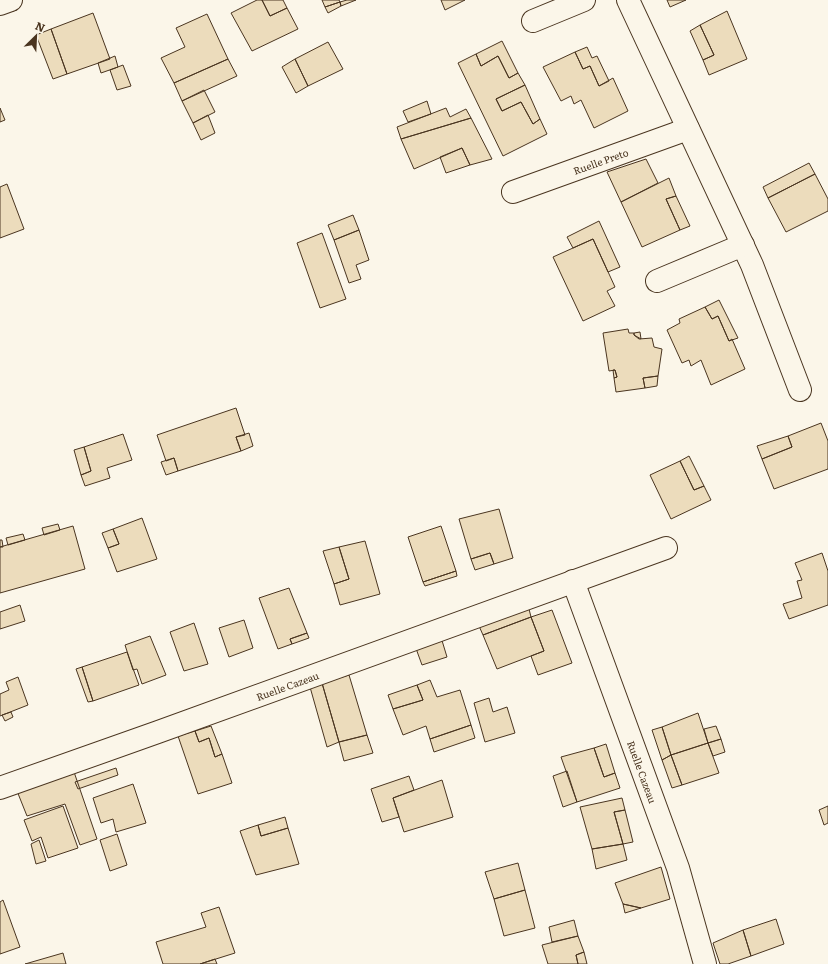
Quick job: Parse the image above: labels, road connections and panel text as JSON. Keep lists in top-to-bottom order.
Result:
{
  "streets": {
    "street": ["Ruelle Preto", "Ruelle Cazeau"]
  },
  "north": "top right"
}
